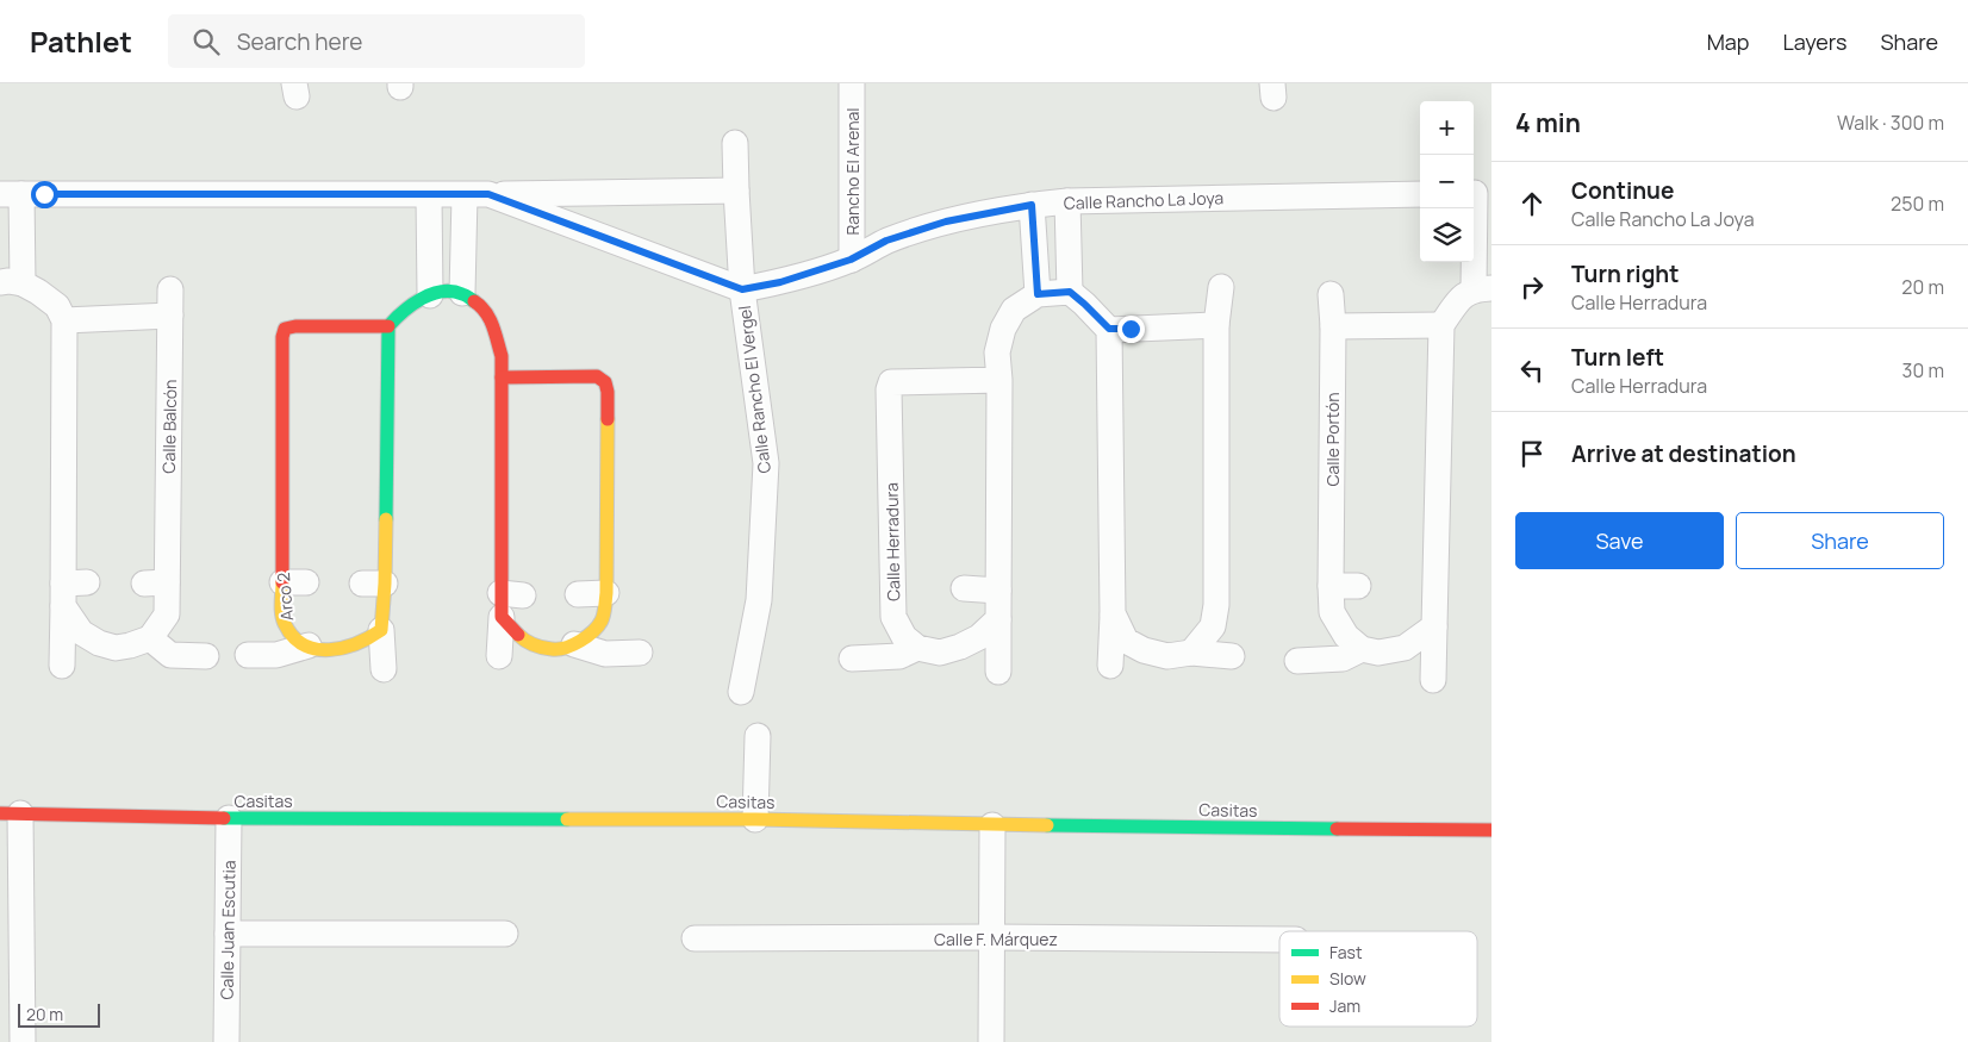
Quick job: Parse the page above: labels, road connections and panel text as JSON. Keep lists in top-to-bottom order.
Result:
{
  "streets": {
    "street": [
      "Rancho El Arenal",
      "Calle Rancho La Joya",
      "Calle Rancho El Vergel",
      "Calle Balcón",
      "Calle Portón",
      "Calle Herradura",
      "Arco 2",
      "Casitas",
      "Calle Juan Escutia",
      "Calle F. Márquez"
    ]
  },
  "crossings": [
    ["Rancho El Arenal", "Calle Rancho La Joya"],
    ["Calle Rancho La Joya", "Calle Rancho El Vergel"],
    ["Casitas", "Calle Juan Escutia"]
  ],
  "legend": ["Fast", "Slow", "Jam"],
  "scale_bar": "20 m",
  "page": {
    "header": "Pathlet",
    "search": "Search here",
    "nav": ["Map", "Layers", "Share"],
    "heading": ["4 min", "Walk · 300 m"],
    "map_buttons": ["+", "−"],
    "list": [
      ["Continue", "Calle Rancho La Joya", "250 m"],
      ["Turn right", "Calle Herradura", "20 m"],
      ["Turn left", "Calle Herradura", "30 m"],
      "Arrive at destination"
    ],
    "buttons": ["Save", "Share"],
    "scale": "20 m"
  }
}
